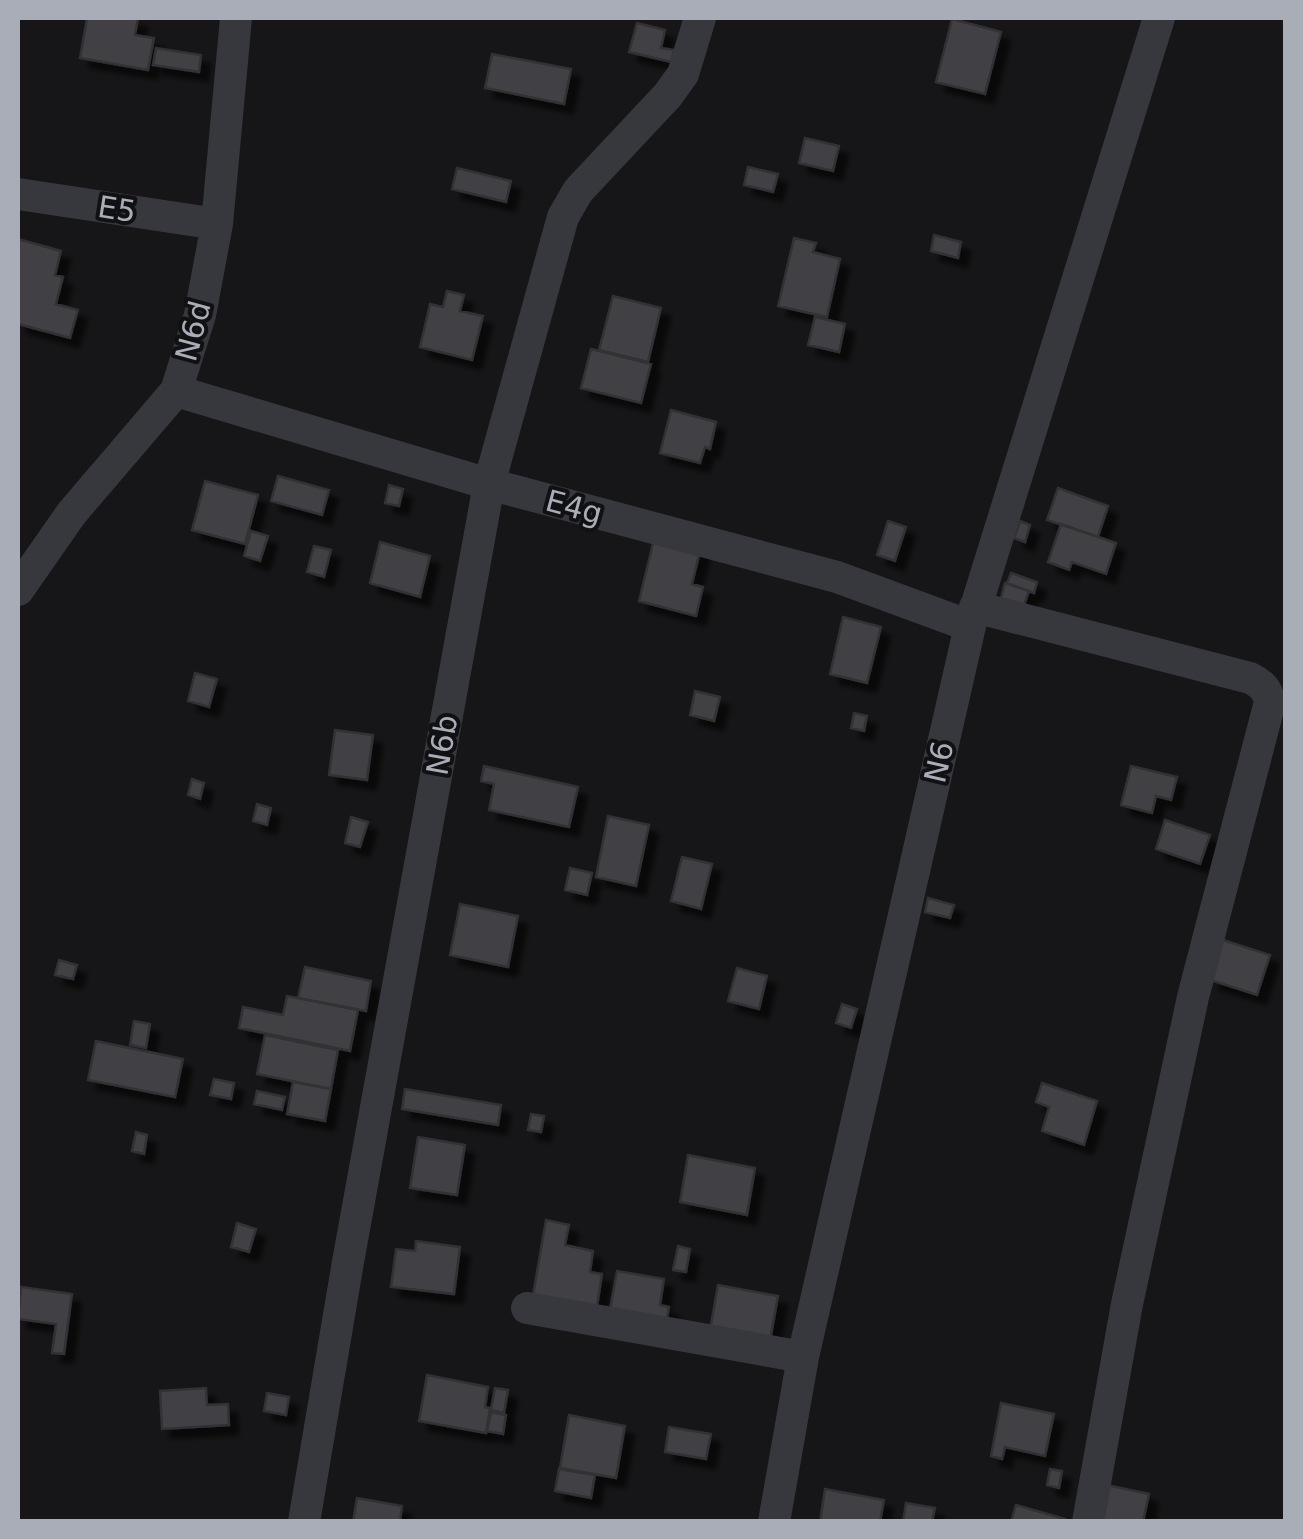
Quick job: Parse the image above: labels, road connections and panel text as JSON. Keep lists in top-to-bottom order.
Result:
{
  "streets": {
    "street": [
      "E5",
      "N6d",
      "E4g",
      "N6b",
      "N6"
    ]
  },
  "crossings": [
    ["E5", "N6d"],
    ["N6d", "E4g"],
    ["E4g", "N6b"],
    ["E4g", "N6"]
  ]
}
